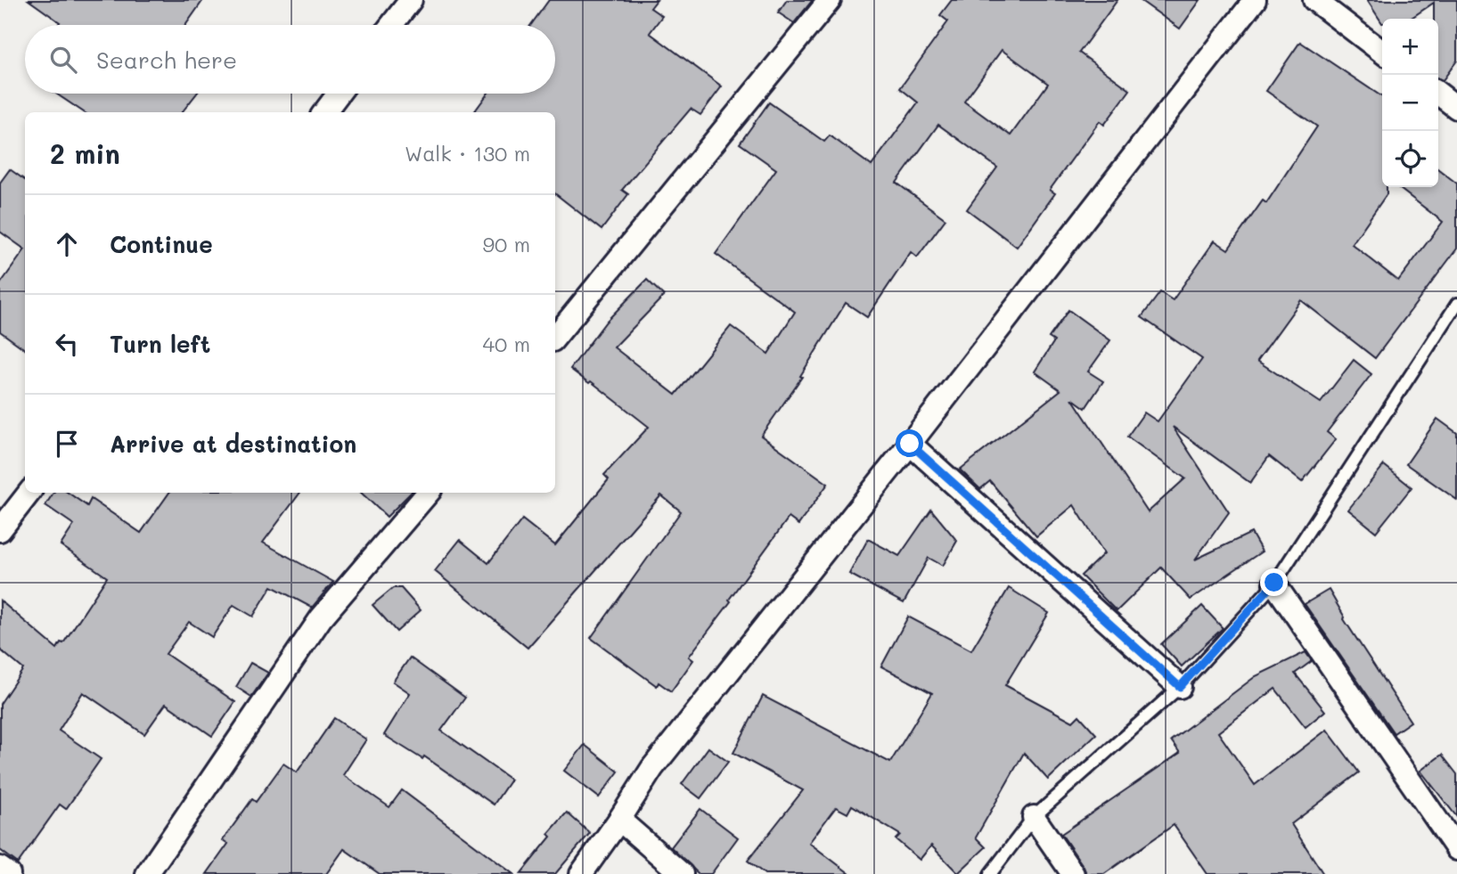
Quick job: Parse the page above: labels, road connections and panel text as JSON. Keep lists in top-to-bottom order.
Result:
{
  "page": {
    "map_buttons": ["+", "−"],
    "search": "Search here",
    "heading": ["2 min", "Walk · 130 m"],
    "list": [
      ["Continue", "90 m"],
      ["Turn left", "40 m"],
      "Arrive at destination"
    ]
  }
}
